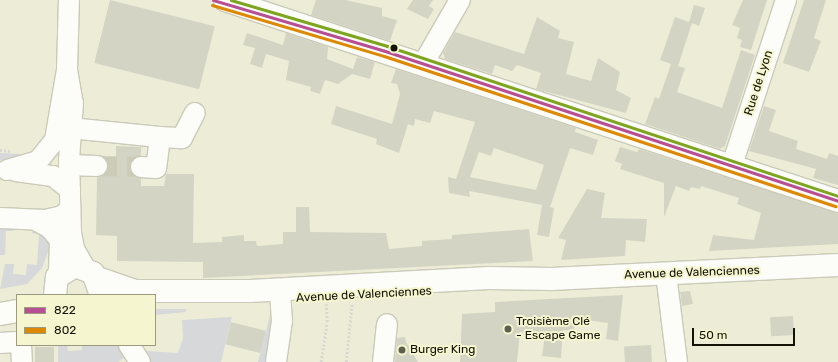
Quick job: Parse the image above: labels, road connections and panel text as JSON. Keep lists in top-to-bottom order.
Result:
{
  "streets": {
    "main road": ["Avenue de Valenciennes"],
    "street": ["Rue de Lyon"]
  },
  "places": ["Troisième Clé - Escape Game", "Burger King"],
  "lines": ["transit line 822", "transit line 802"],
  "legend": ["822", "802"],
  "scale_bar": "50 m"
}
